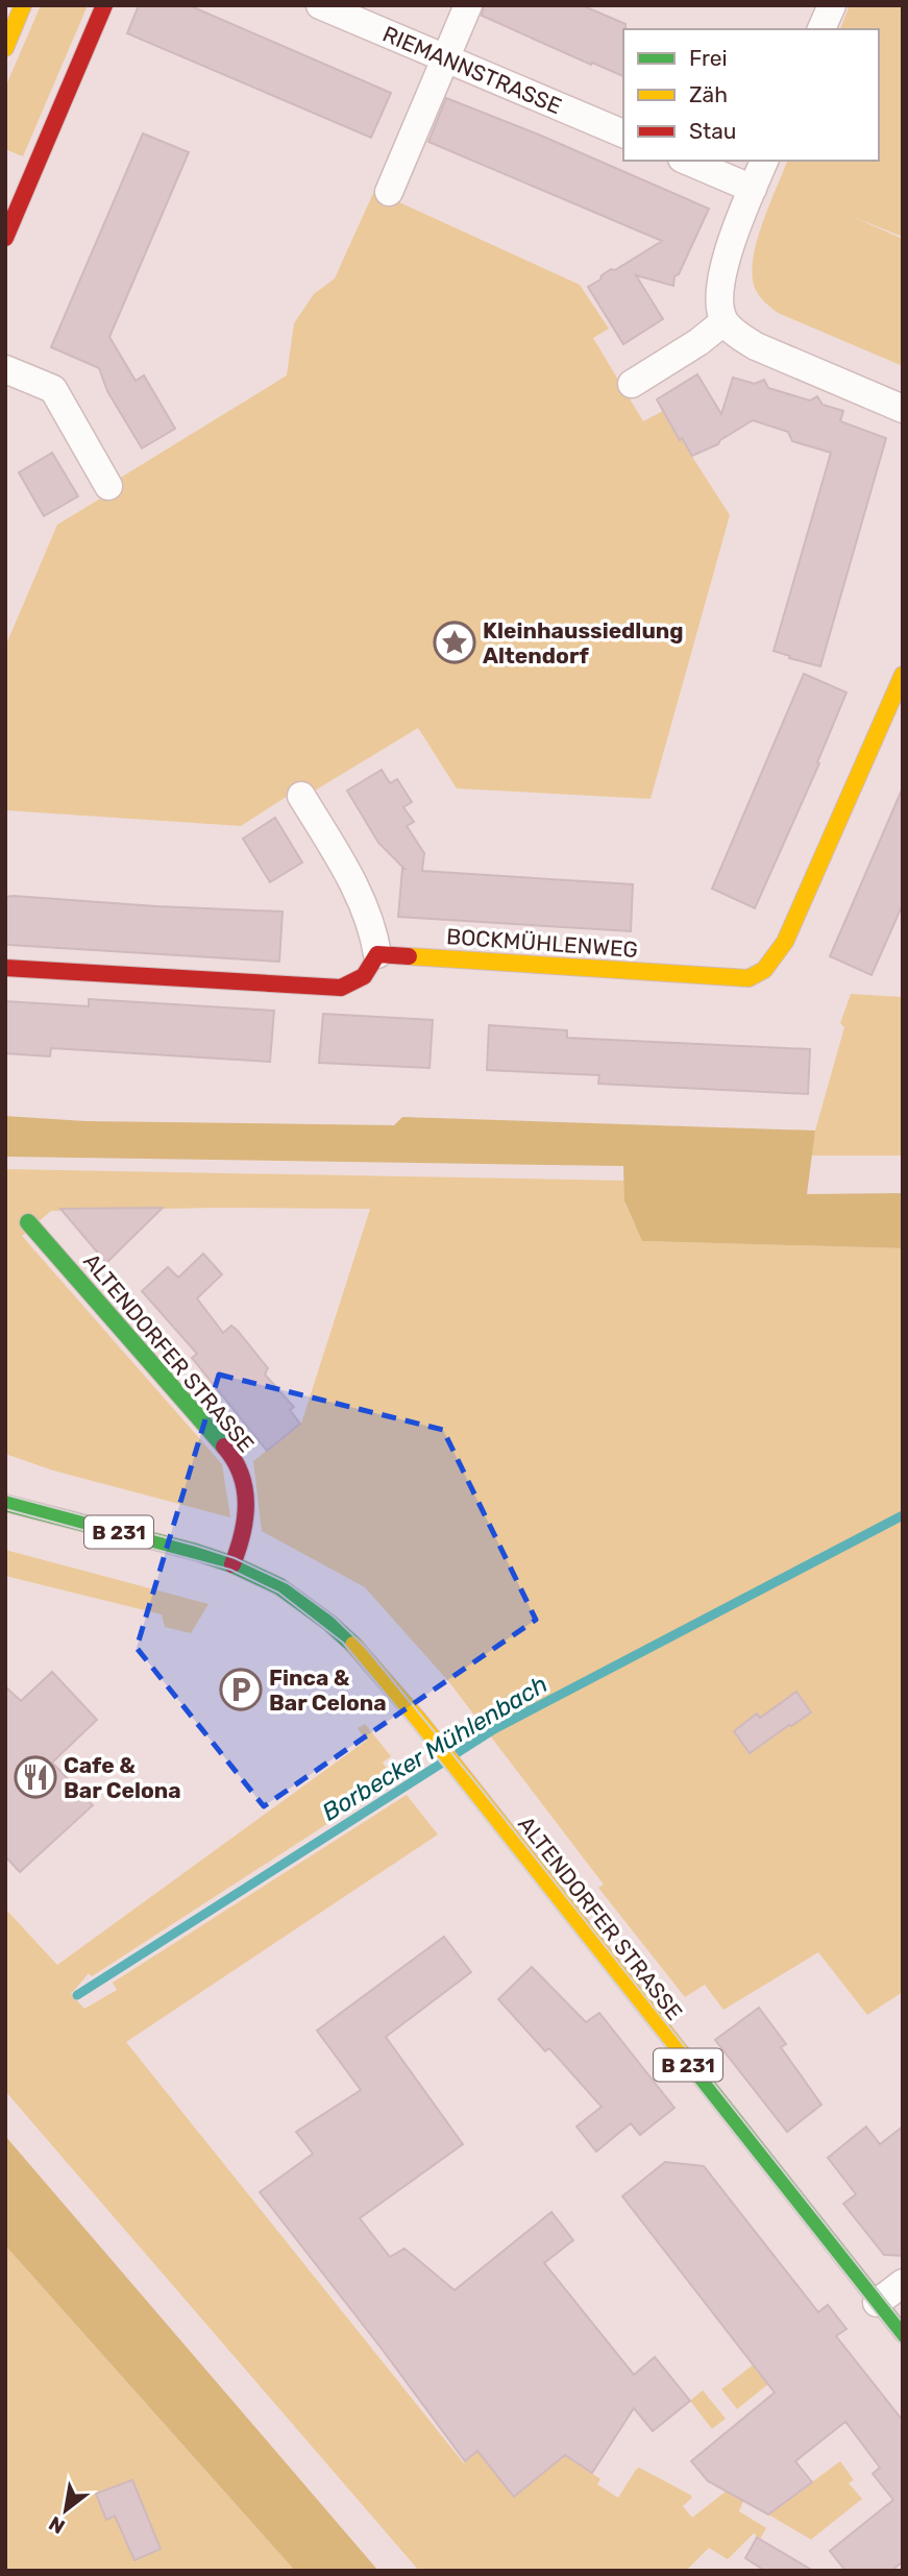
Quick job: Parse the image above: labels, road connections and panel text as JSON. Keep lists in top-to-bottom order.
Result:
{
  "streets": {
    "main road": ["BOCKMÜHLENWEG", "ALTENDORFER STRASSE", "B 231"],
    "street": ["RIEMANNSTRASSE"]
  },
  "water": ["Borbecker Mühlenbach"],
  "places": {
    "place": ["Kleinhaussiedlung Altendorf"],
    "parking": ["Finca & Bar Celona"],
    "restaurant": ["Cafe & Bar Celona"]
  },
  "legend": ["Frei", "Zäh", "Stau"],
  "north": "bottom left"
}
